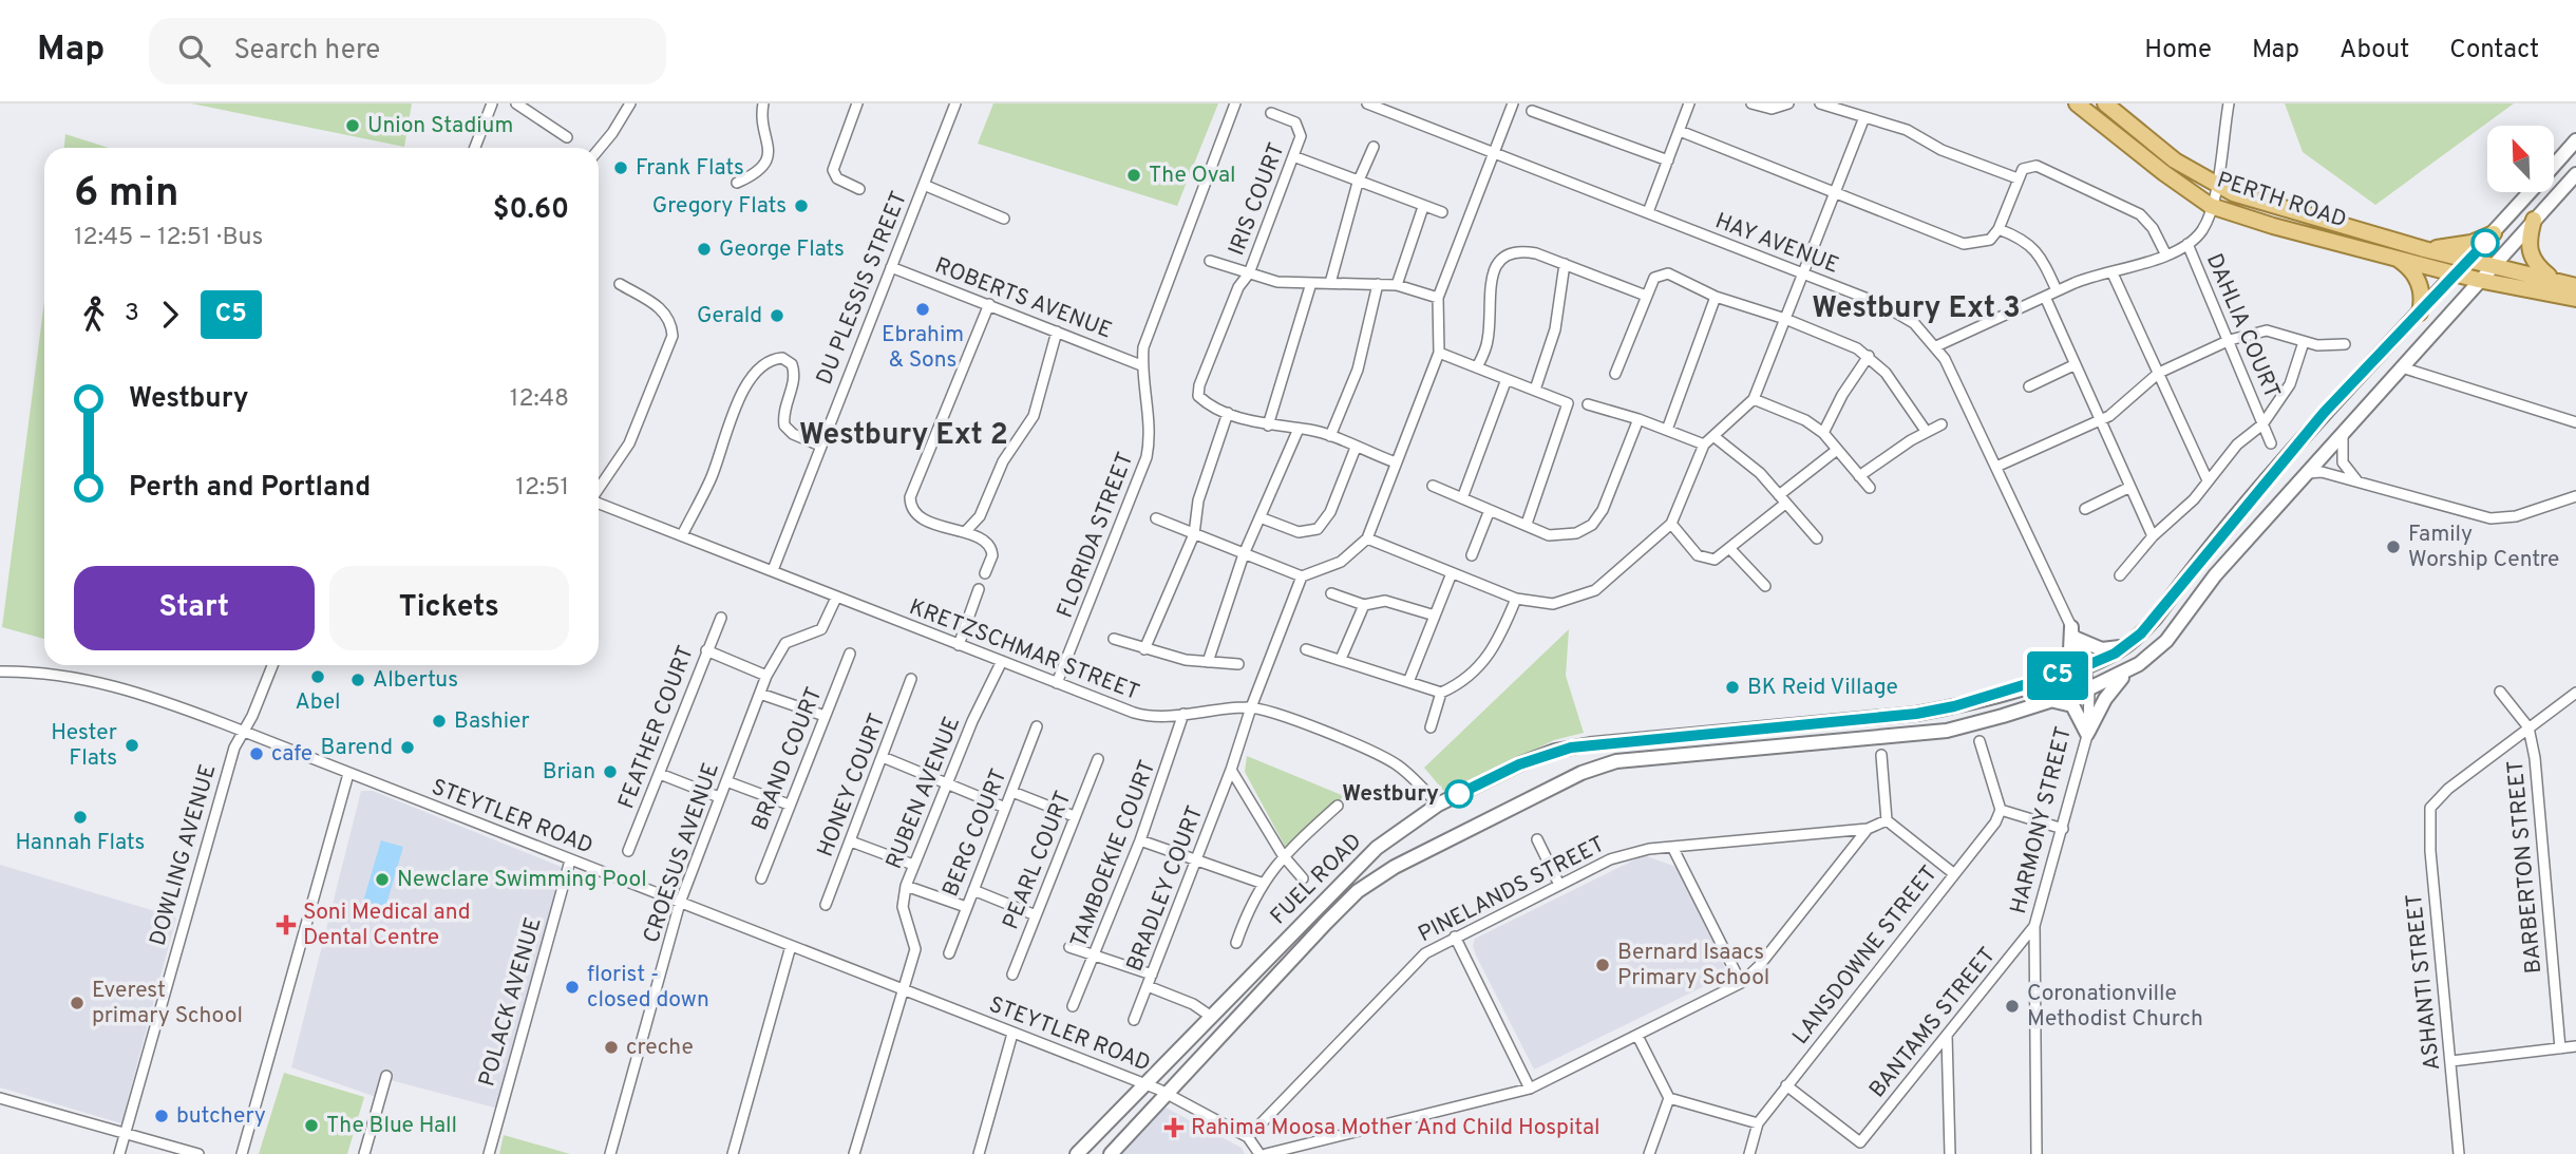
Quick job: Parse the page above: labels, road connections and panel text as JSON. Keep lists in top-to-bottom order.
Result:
{
  "streets": {
    "main road": ["PERTH ROAD", "FUEL ROAD"],
    "street": [
      "IRIS COURT",
      "HAY AVENUE",
      "DU PLESSIS STREET",
      "ROBERTS AVENUE",
      "DAHLIA COURT",
      "FLORIDA STREET",
      "KRETZSCHMAR STREET",
      "FEATHER COURT",
      "BRAND COURT",
      "HONEY COURT",
      "RUBEN AVENUE",
      "STEYTLER ROAD",
      "HARMONY STREET",
      "BERG COURT",
      "CROESUS AVENUE",
      "TAMBOEKIE COURT",
      "DOWLING AVENUE",
      "PEARL COURT",
      "BARBERTON STREET",
      "BRADLEY COURT",
      "PINELANDS STREET",
      "LANSDOWNE STREET",
      "ASHANTI STREET",
      "POLACK AVENUE",
      "BANTAMS STREET"
    ]
  },
  "crossings": [
    ["HAY AVENUE", "HARMONY STREET"],
    ["HAY AVENUE", "FUEL ROAD"],
    ["DU PLESSIS STREET", "ROBERTS AVENUE"],
    ["DU PLESSIS STREET", "KRETZSCHMAR STREET"],
    ["ROBERTS AVENUE", "FLORIDA STREET"],
    ["FLORIDA STREET", "KRETZSCHMAR STREET"],
    ["KRETZSCHMAR STREET", "RUBEN AVENUE"],
    ["KRETZSCHMAR STREET", "CROESUS AVENUE"],
    ["KRETZSCHMAR STREET", "TAMBOEKIE COURT"],
    ["KRETZSCHMAR STREET", "FUEL ROAD"],
    ["KRETZSCHMAR STREET", "BRADLEY COURT"],
    ["RUBEN AVENUE", "STEYTLER ROAD"],
    ["STEYTLER ROAD", "CROESUS AVENUE"],
    ["STEYTLER ROAD", "DOWLING AVENUE"],
    ["STEYTLER ROAD", "FUEL ROAD"],
    ["STEYTLER ROAD", "PINELANDS STREET"],
    ["STEYTLER ROAD", "POLACK AVENUE"],
    ["HARMONY STREET", "FUEL ROAD"],
    ["HARMONY STREET", "BANTAMS STREET"],
    ["BARBERTON STREET", "ASHANTI STREET"]
  ],
  "districts": ["Westbury Ext 3", "Westbury Ext 2"],
  "places": {
    "other": [
      "Union Stadium",
      "Frank Flats",
      "The Oval",
      "Gregory Flats",
      "George Flats",
      "Ebrahim & Sons",
      "Gerald",
      "Family Worship Centre",
      "Abel",
      "Albertus",
      "BK Reid Village",
      "Bashier",
      "Hester Flats",
      "Barend",
      "cafe",
      "Brian",
      "Westbury",
      "Hannah Flats",
      "Newclare Swimming Pool",
      "Bernard Isaacs Primary School",
      "florist - closed down",
      "Everest primary School",
      "Coronationville Methodist Church",
      "creche",
      "butchery",
      "The Blue Hall"
    ],
    "health": ["Soni Medical and Dental Centre", "Rahima Moosa Mother And Child Hospital"]
  },
  "lines": ["bus line C5"],
  "north": "top left",
  "page": {
    "header": "Map",
    "search": "Search here",
    "nav": [
      "Home",
      "Map",
      "About",
      "Contact"
    ],
    "on_map": "C5",
    "heading": ["6 min", "12:45 – 12:51 · Bus", "$0.60"],
    "legs": ["3", "C5"],
    "list": [
      {
        "name": "Westbury",
        "value": "12:48"
      },
      {
        "name": "Perth and Portland",
        "value": "12:51"
      }
    ],
    "buttons": ["Start", "Tickets"]
  }
}
